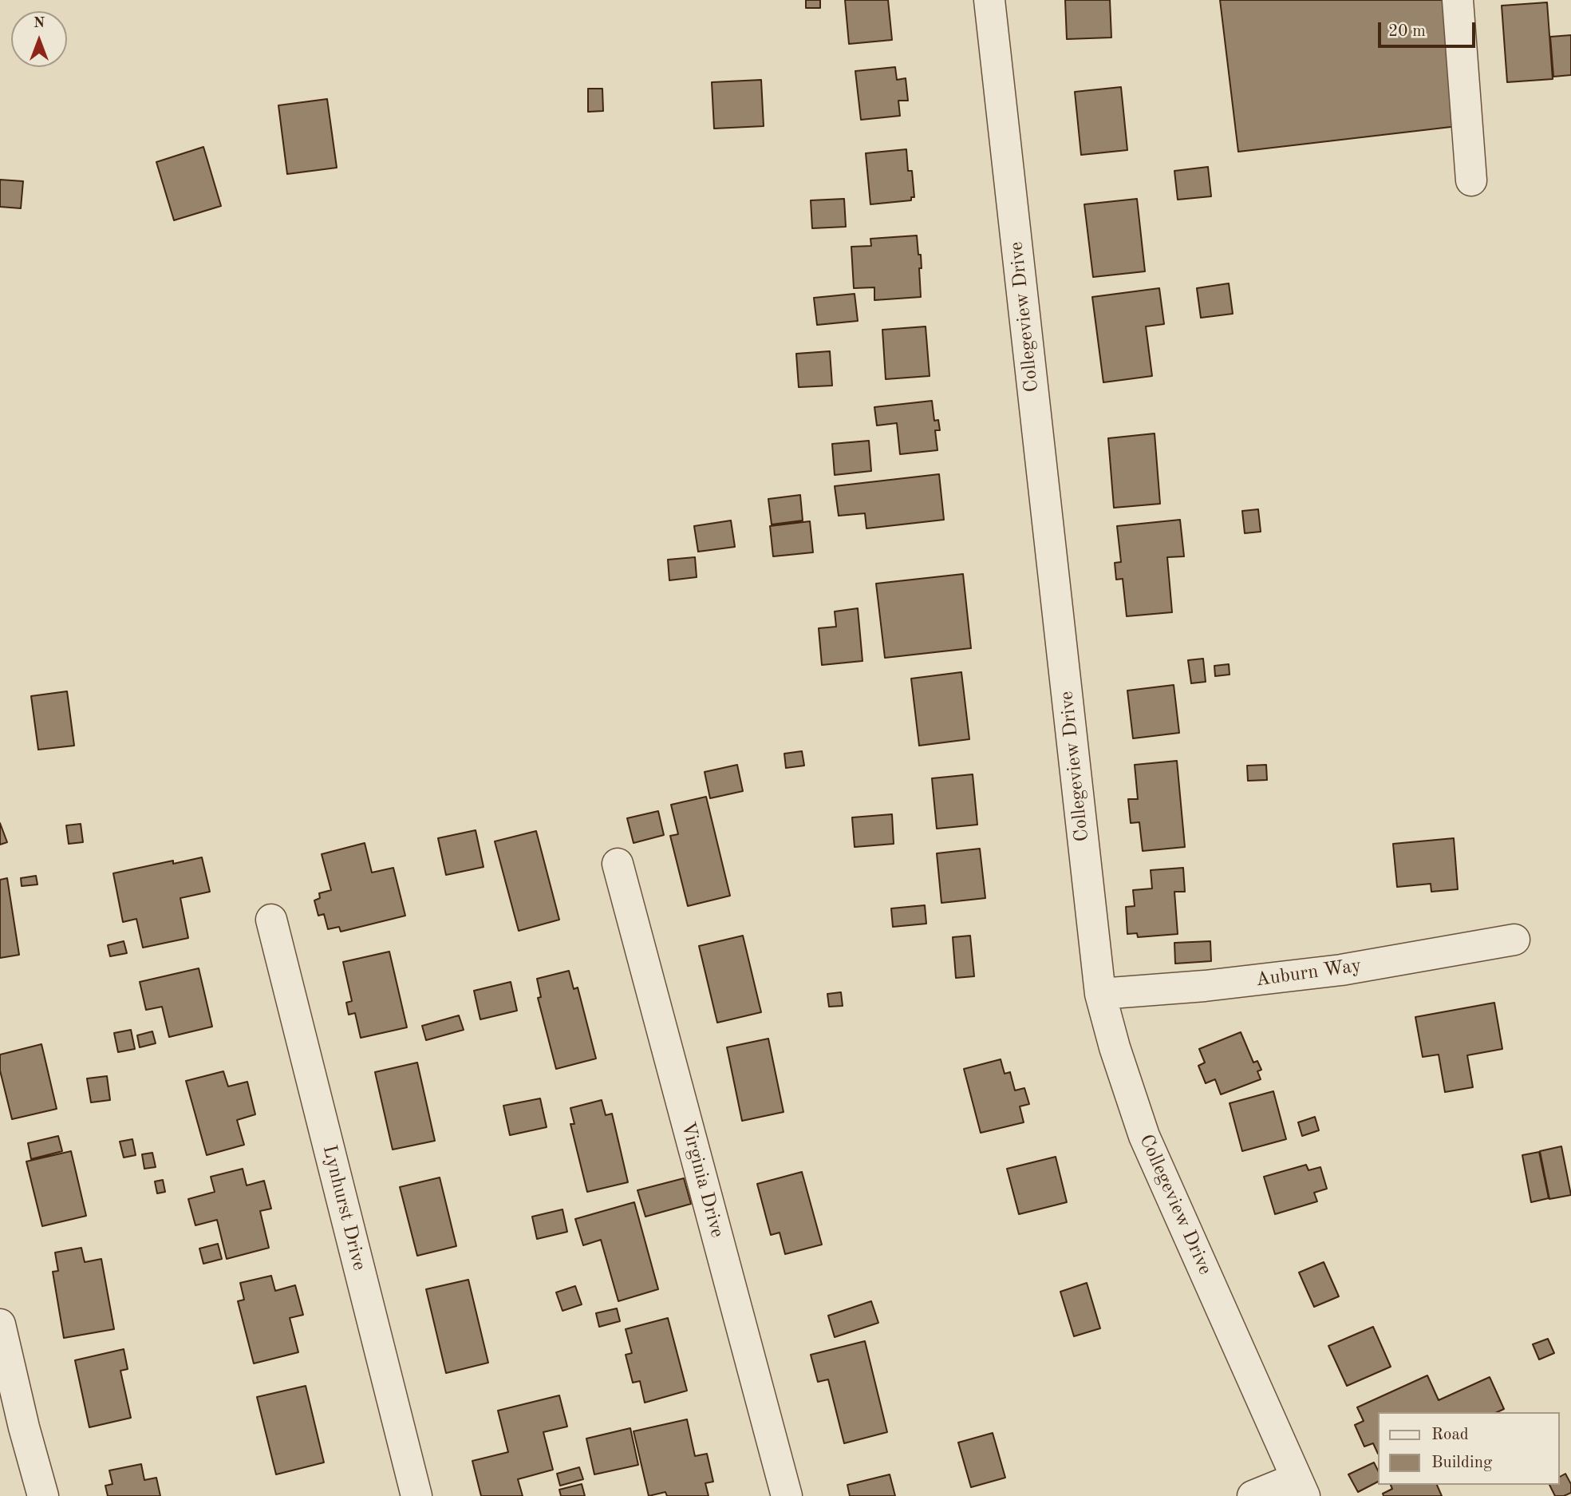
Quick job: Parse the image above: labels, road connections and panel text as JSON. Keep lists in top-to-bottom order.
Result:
{
  "streets": {
    "street": [
      "Collegeview Drive",
      "Auburn Way",
      "Virginia Drive",
      "Lynhurst Drive"
    ]
  },
  "crossings": [
    ["Collegeview Drive", "Auburn Way"]
  ],
  "legend": ["Road", "Building"],
  "scale_bar": "20 m",
  "north": "top"
}
